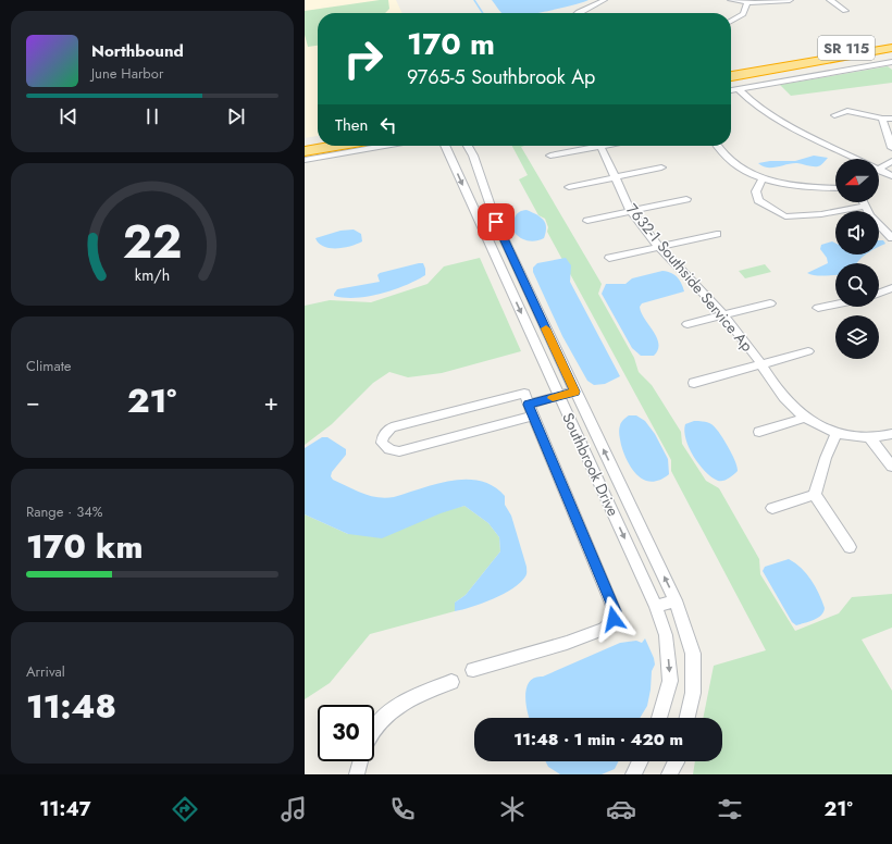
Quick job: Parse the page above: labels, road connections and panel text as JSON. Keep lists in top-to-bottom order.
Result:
{
  "streets": {
    "highway": ["SR 115"],
    "street": ["7632-1 Southside Service Ap", "Southbrook Drive"]
  },
  "north": "left",
  "page": {
    "turn": ["170 m", "9765-5 Southbrook Ap"],
    "song": ["Northbound", "June Harbor"],
    "then": "Then",
    "tile": [
      "Climate",
      ["Range · 34%", "170 km"],
      ["Arrival", "11:48"]
    ],
    "heat": ["−", "21°", "+"],
    "limit": "30",
    "trip": "11:48 · 1 min · 420 m",
    "tabs": ["11:47", "21°"],
    "gauge": ["22", "km/h"]
  }
}
